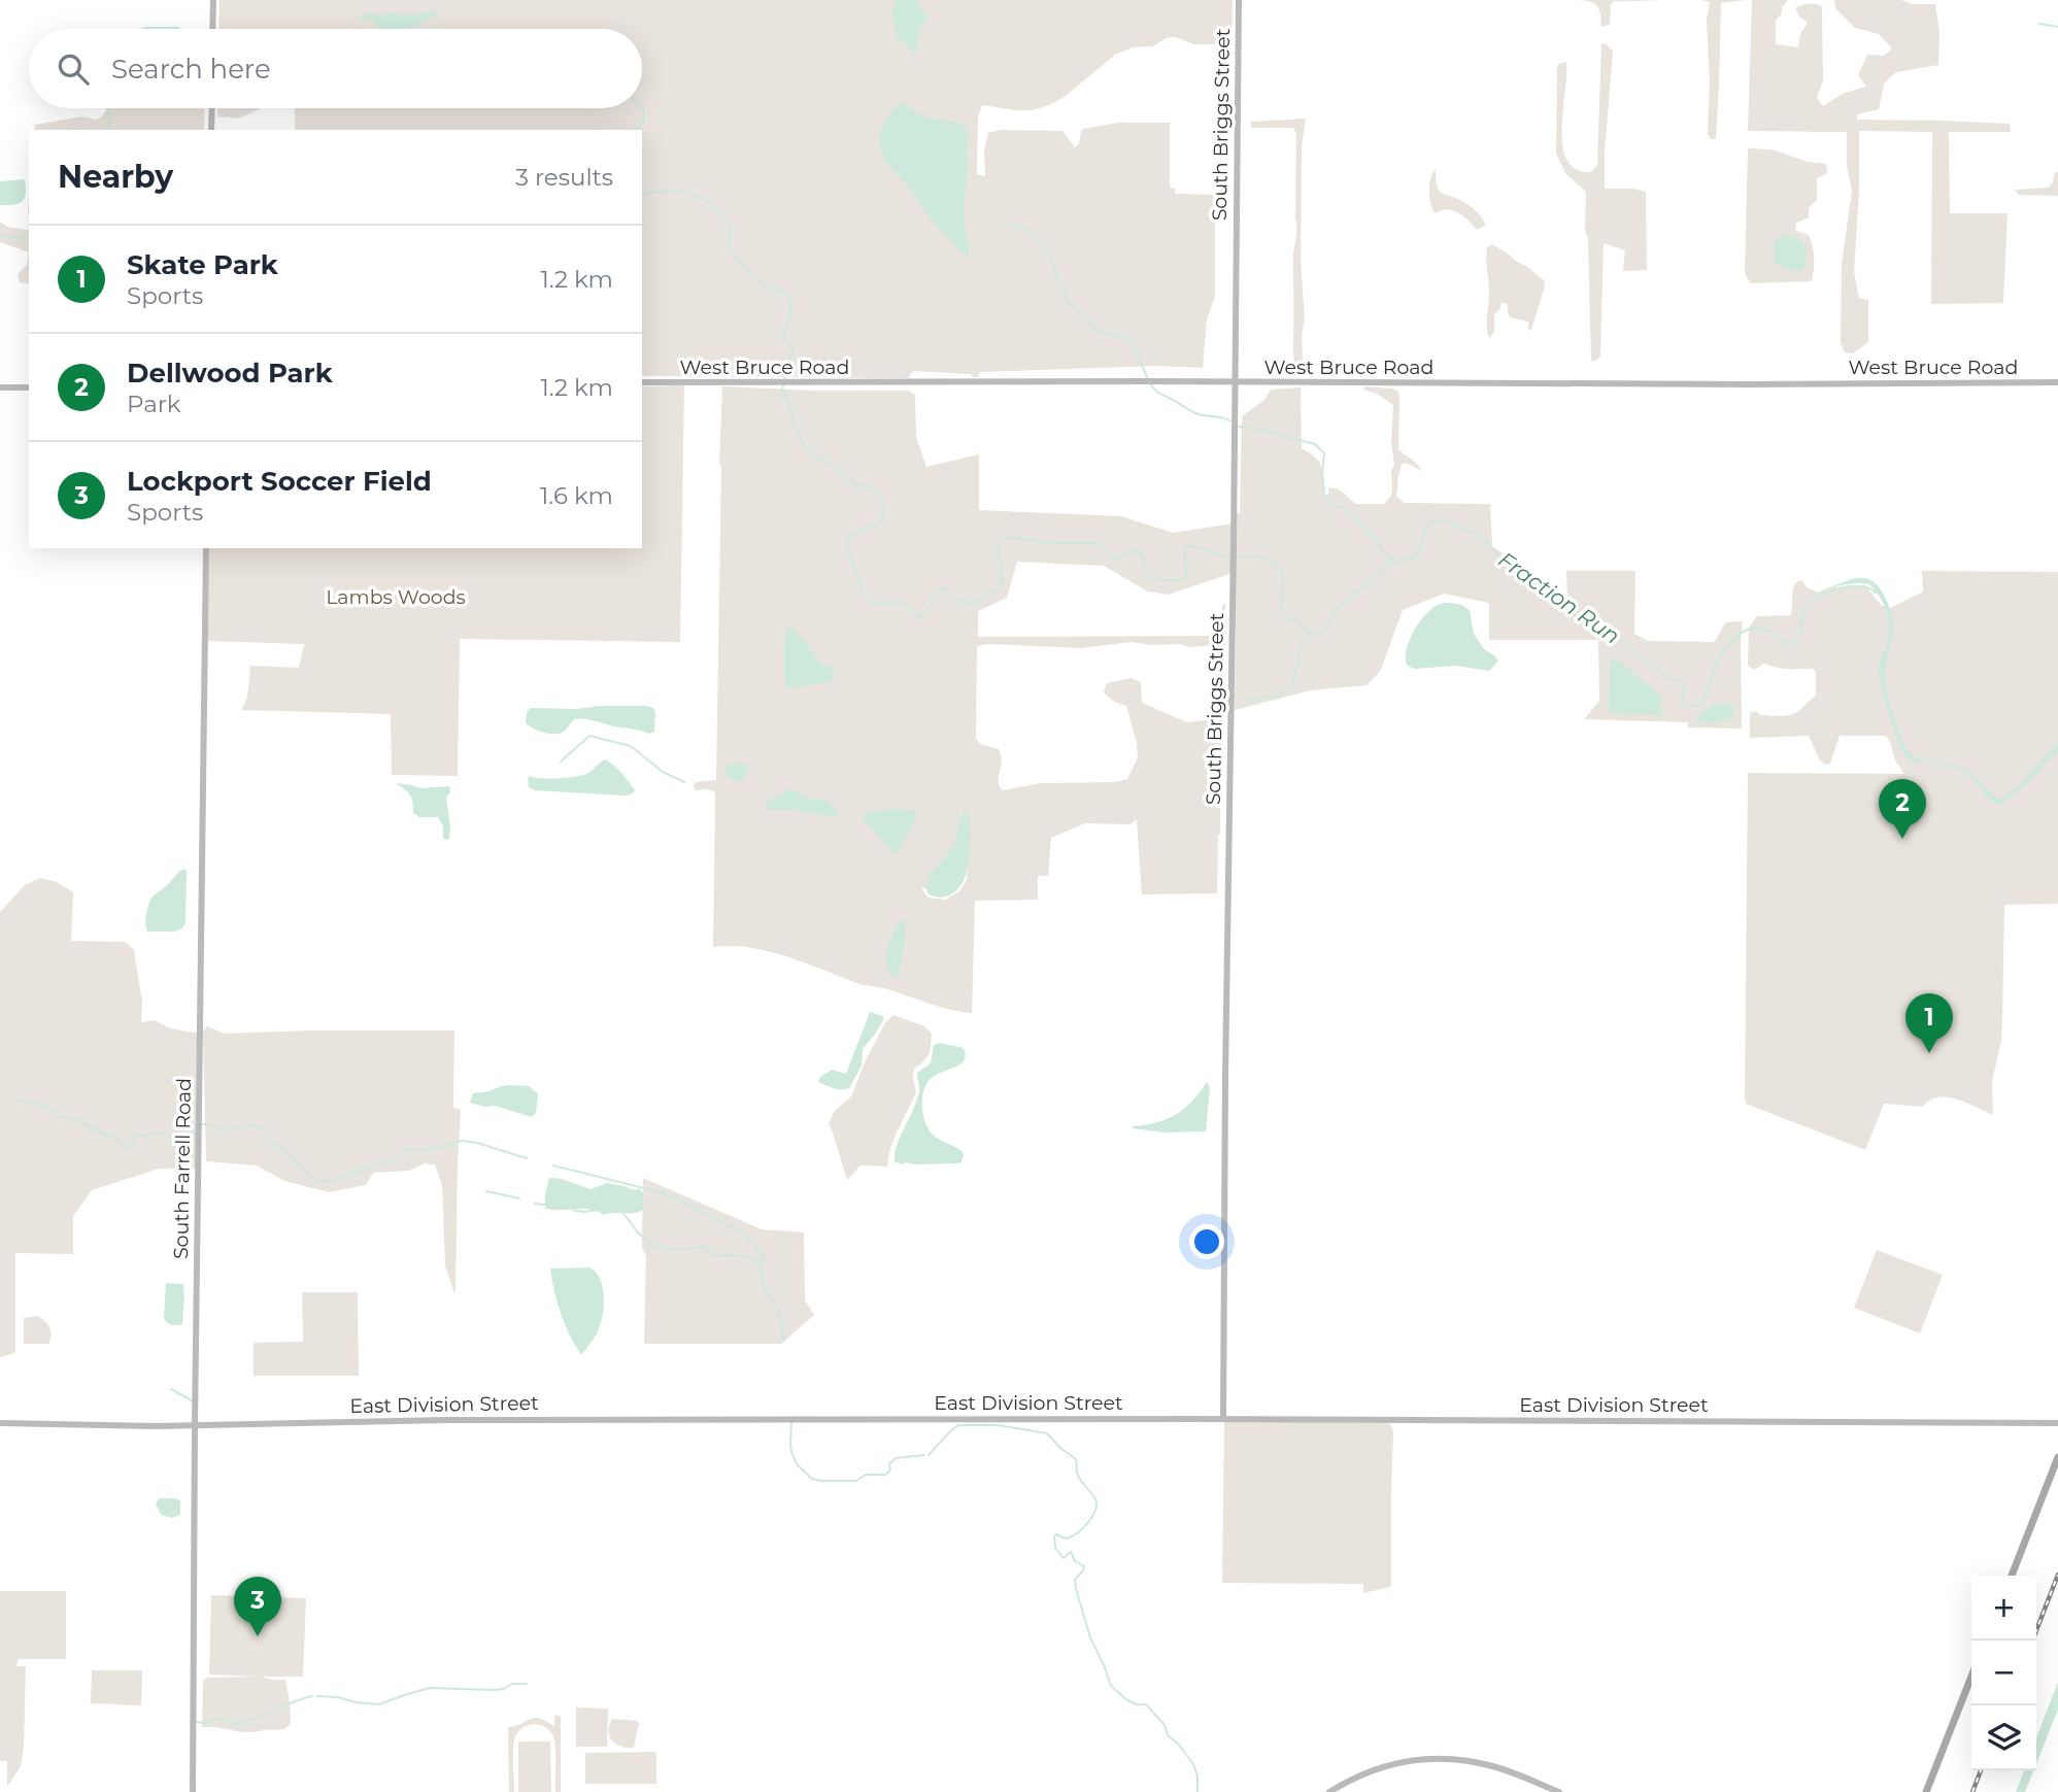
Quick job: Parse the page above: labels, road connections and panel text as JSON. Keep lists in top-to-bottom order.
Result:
{
  "streets": {
    "street": [
      "South Briggs Street",
      "West Bruce Road",
      "South Farrell Road",
      "East Division Street"
    ]
  },
  "crossings": [
    ["South Briggs Street", "West Bruce Road"],
    ["South Briggs Street", "East Division Street"],
    ["South Farrell Road", "East Division Street"]
  ],
  "water": ["Fraction Run"],
  "parks": ["Lambs Woods"],
  "page": {
    "search": "Search here",
    "heading": ["Nearby", "3 results"],
    "list": [
      {
        "mark": "1",
        "name": "Skate Park",
        "note": "Sports",
        "value": "1.2 km"
      },
      {
        "mark": "2",
        "name": "Dellwood Park",
        "note": "Park",
        "value": "1.2 km"
      },
      {
        "mark": "3",
        "name": "Lockport Soccer Field",
        "note": "Sports",
        "value": "1.6 km"
      }
    ],
    "pins": ["2", "1", "3"],
    "map_buttons": ["+", "−"]
  }
}
